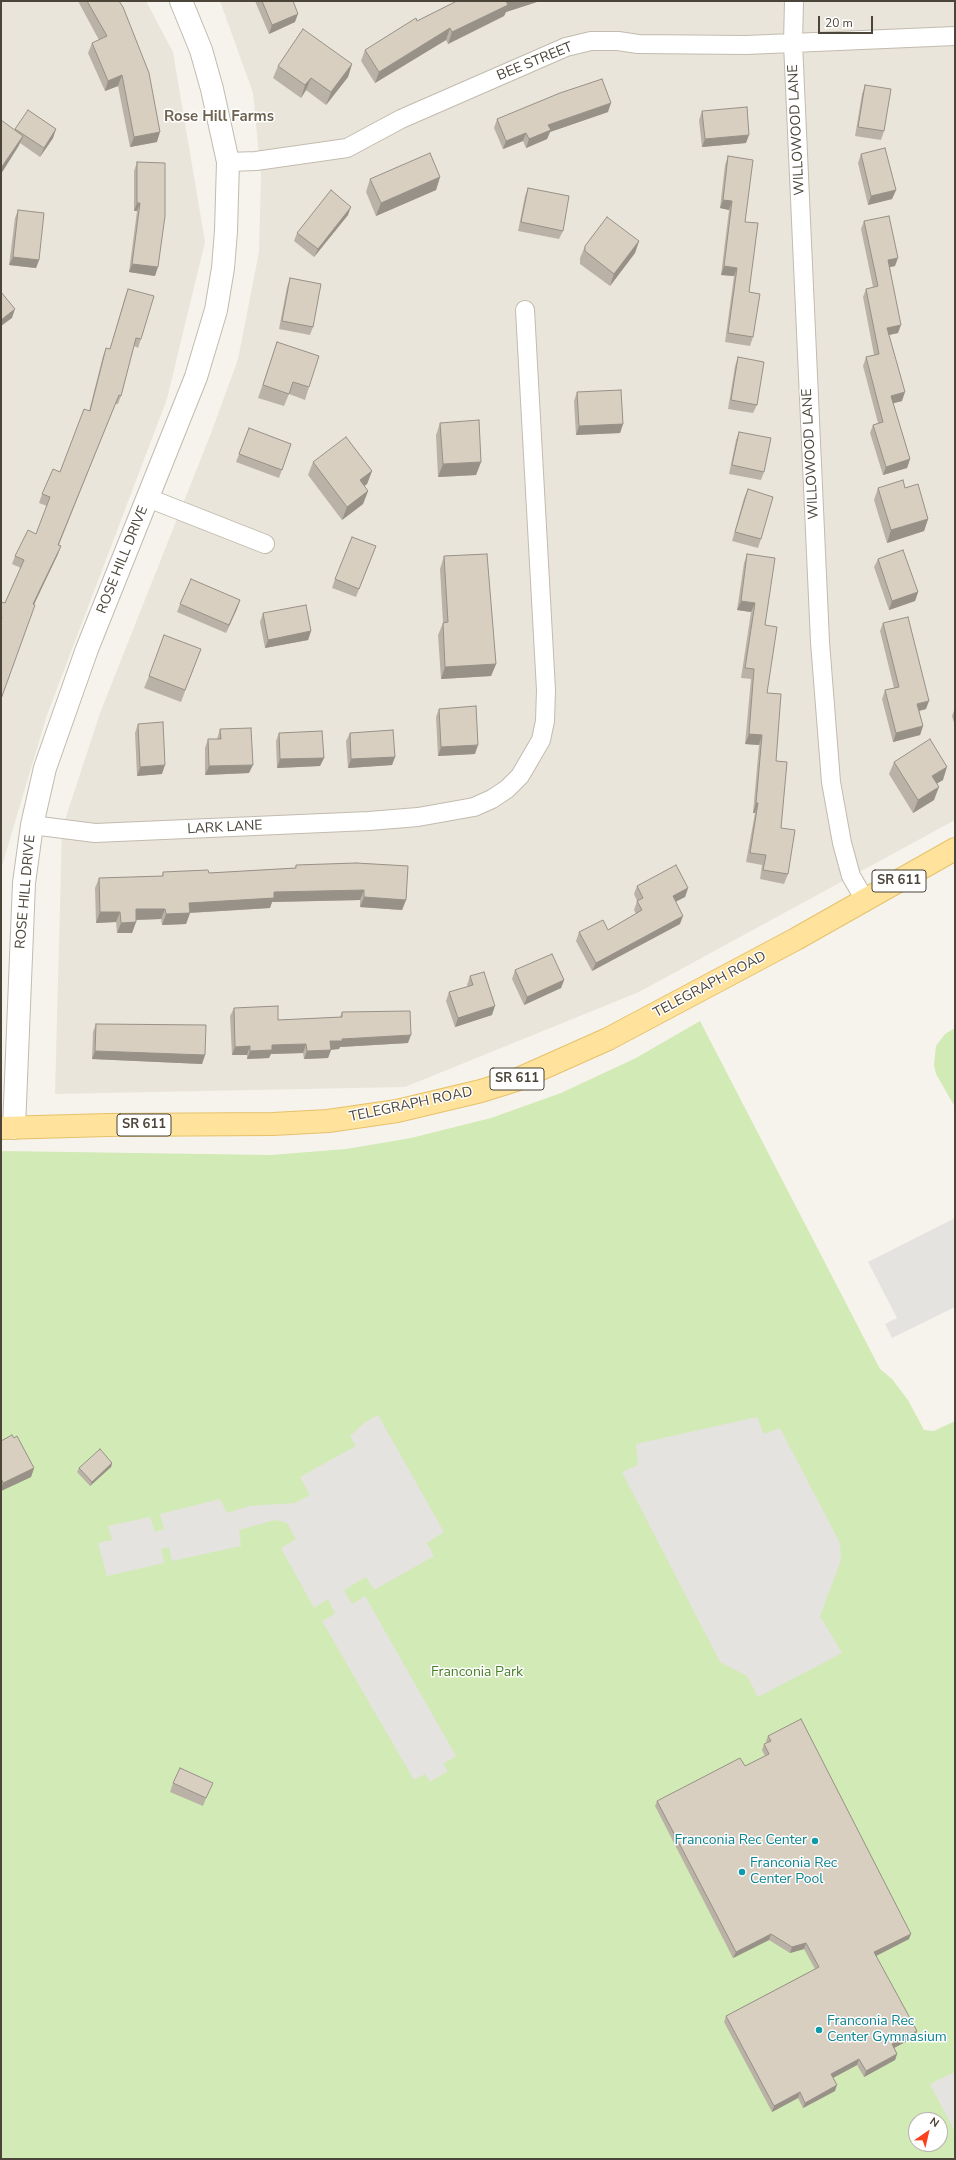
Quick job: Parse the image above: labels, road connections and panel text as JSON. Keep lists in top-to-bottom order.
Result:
{
  "streets": {
    "main road": ["SR 611", "TELEGRAPH ROAD"],
    "street": [
      "BEE STREET",
      "WILLOWOOD LANE",
      "ROSE HILL DRIVE",
      "LARK LANE"
    ]
  },
  "crossings": [
    ["BEE STREET", "WILLOWOOD LANE"],
    ["BEE STREET", "ROSE HILL DRIVE"],
    ["WILLOWOOD LANE", "TELEGRAPH ROAD"],
    ["ROSE HILL DRIVE", "LARK LANE"],
    ["ROSE HILL DRIVE", "TELEGRAPH ROAD"]
  ],
  "districts": ["Rose Hill Farms"],
  "parks": ["Franconia Park"],
  "places": ["Franconia Rec Center", "Franconia Rec Center Pool", "Franconia Rec Center Gymnasium"],
  "scale_bar": "20 m",
  "north": "top right"
}
